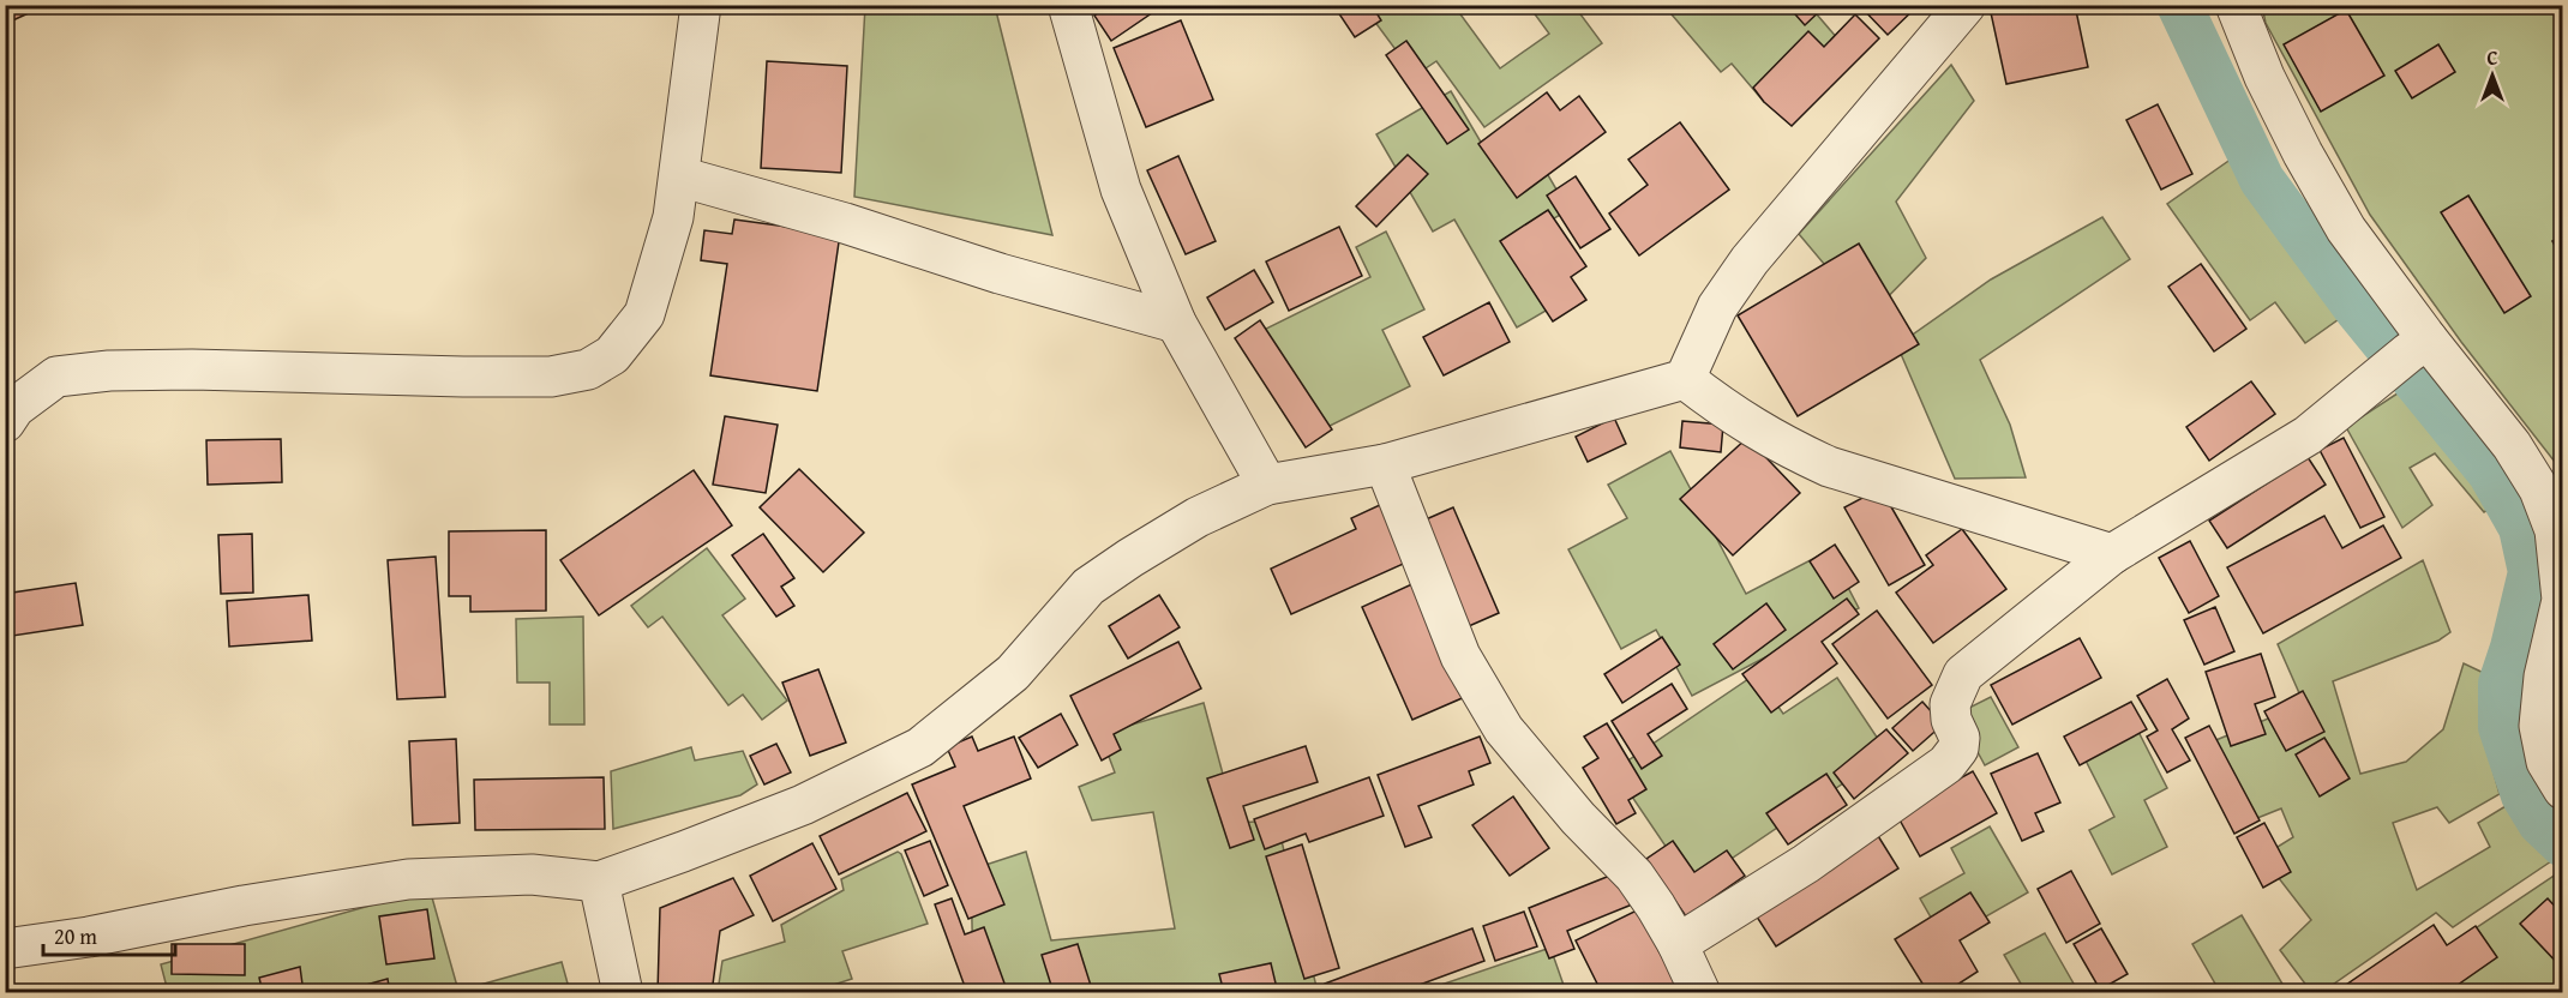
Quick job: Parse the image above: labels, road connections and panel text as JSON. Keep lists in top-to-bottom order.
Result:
{
  "scale_bar": "20 m",
  "north": "top"
}
